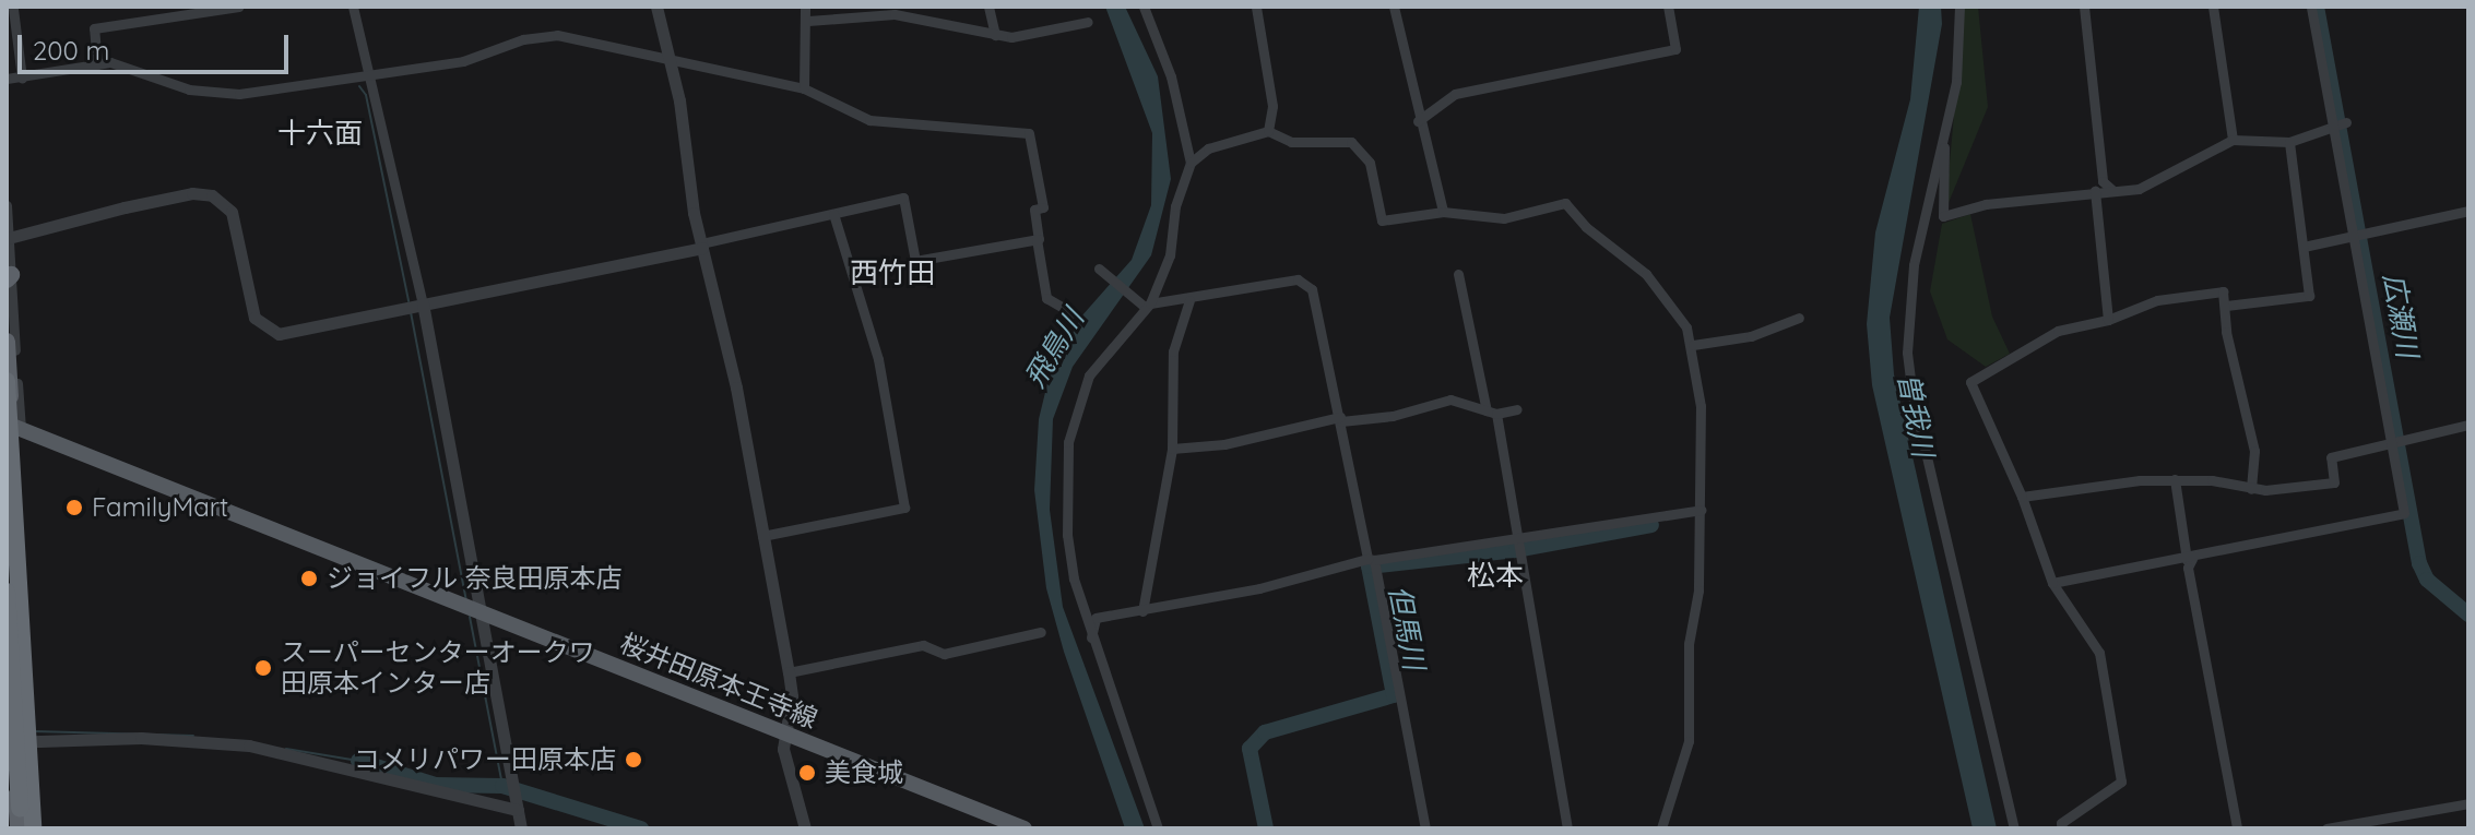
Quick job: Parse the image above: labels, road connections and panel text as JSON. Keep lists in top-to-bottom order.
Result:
{
  "streets": {
    "main road": ["桜井田原本王寺線"]
  },
  "districts": ["十六面", "西竹田", "松本"],
  "water": [
    "広瀬川",
    "飛鳥川",
    "曽我川",
    "但馬川"
  ],
  "places": [
    "FamilyMart",
    "ジョイフル 奈良田原本店",
    "スーパーセンターオークワ 田原本インター店",
    "コメリパワー田原本店",
    "美食城"
  ],
  "scale_bar": "200 m"
}
